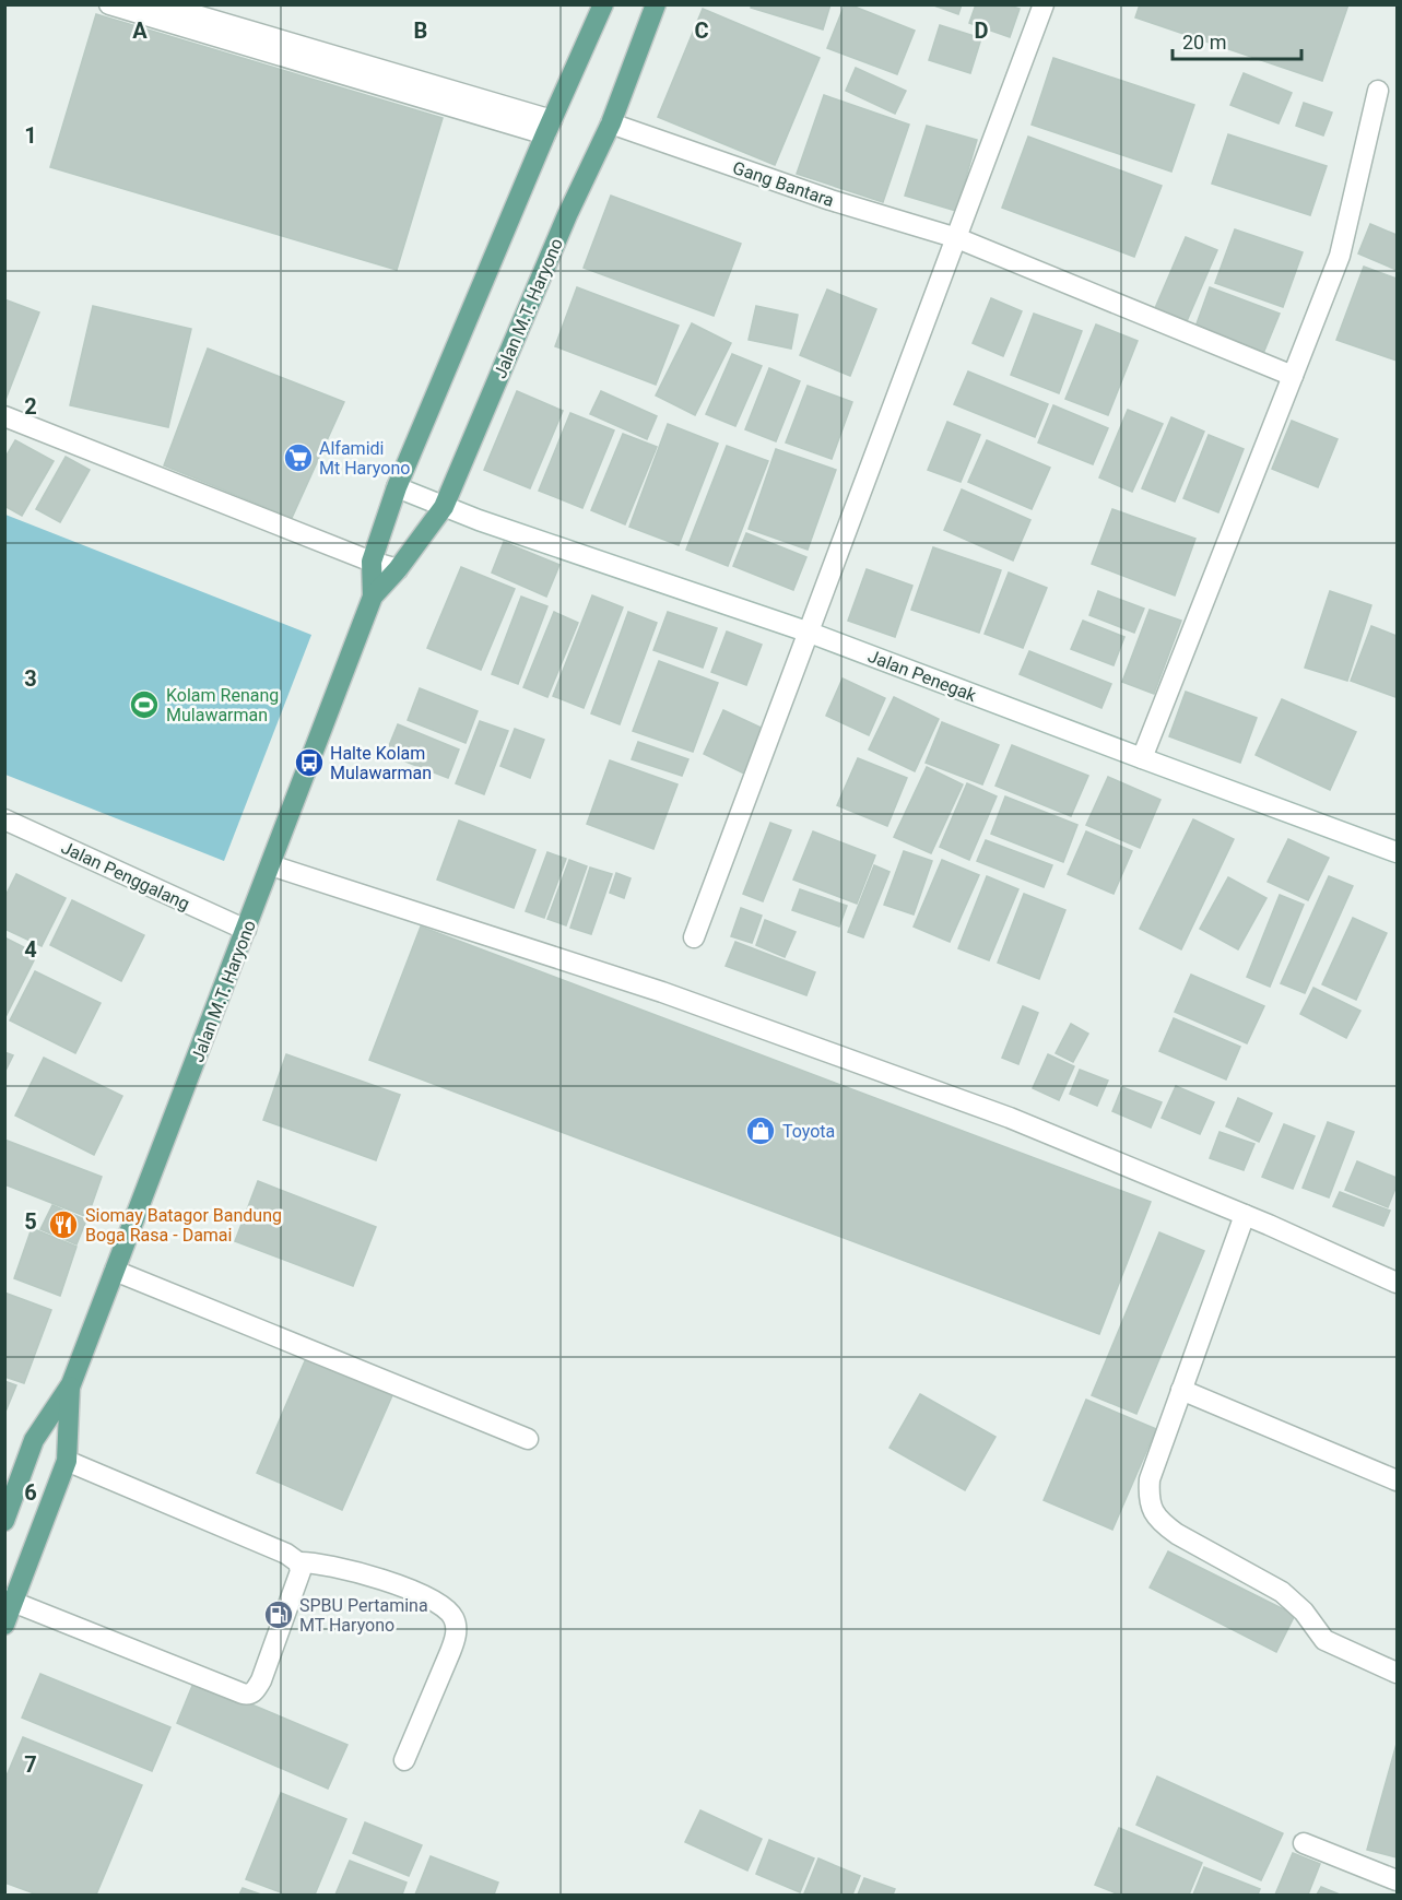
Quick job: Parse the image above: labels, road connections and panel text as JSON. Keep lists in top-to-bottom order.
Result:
{
  "streets": {
    "main road": ["Jalan M.T. Haryono"],
    "street": ["Gang Bantara", "Jalan Penegak", "Jalan Penggalang"]
  },
  "crossings": [
    ["Gang Bantara", "Jalan M.T. Haryono"],
    ["Jalan M.T. Haryono", "Jalan Penegak"],
    ["Jalan M.T. Haryono", "Jalan Penggalang"]
  ],
  "places": {
    "supermarket": ["Alfamidi Mt Haryono"],
    "sports": ["Kolam Renang Mulawarman"],
    "bus stop": ["Halte Kolam Mulawarman"],
    "shop": ["Toyota"],
    "restaurant": ["Siomay Batagor Bandung Boga Rasa - Damai"],
    "fuel station": ["SPBU Pertamina MT Haryono"]
  },
  "scale_bar": "20 m",
  "grid": {
    "columns": [
      "A",
      "B",
      "C",
      "D"
    ],
    "rows": [
      "1",
      "2",
      "3",
      "4",
      "5",
      "6",
      "7"
    ]
  }
}
